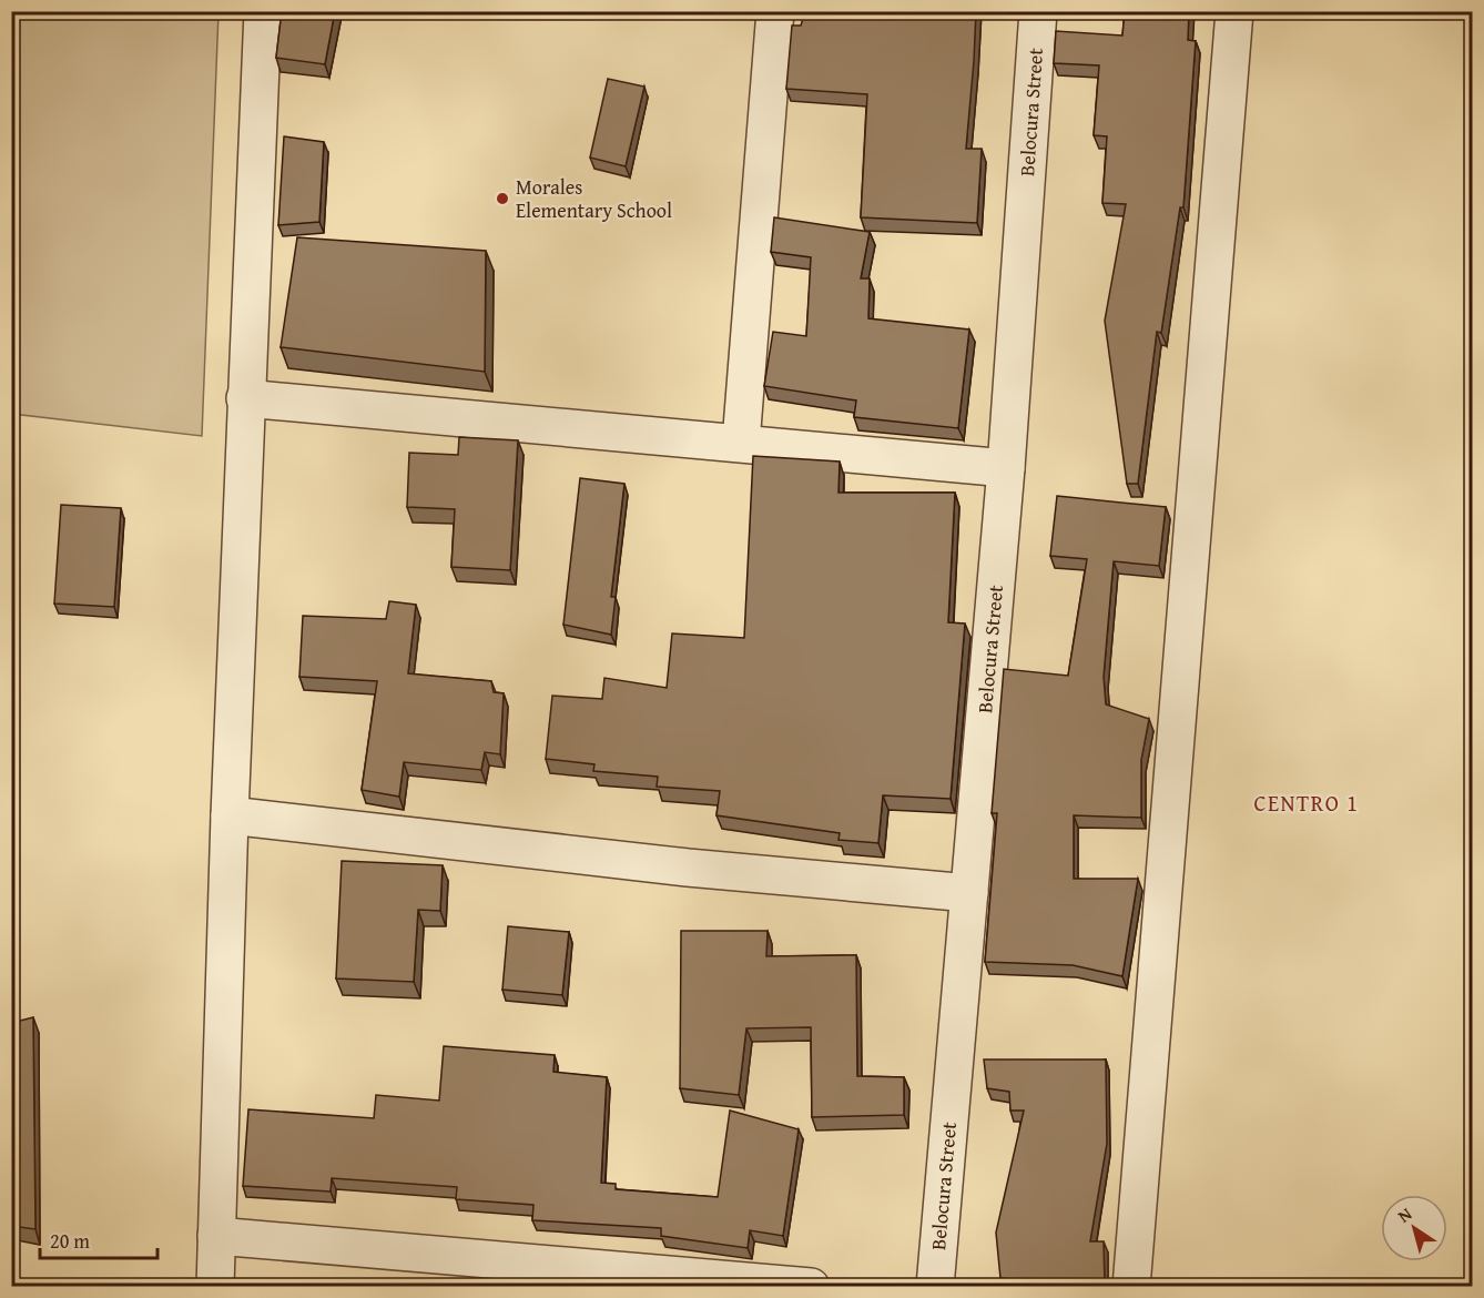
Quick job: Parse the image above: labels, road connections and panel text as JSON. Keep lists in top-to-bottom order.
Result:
{
  "streets": {
    "street": ["Belocura Street"]
  },
  "districts": ["CENTRO 1"],
  "places": ["Morales Elementary School"],
  "scale_bar": "20 m",
  "north": "top left"
}
